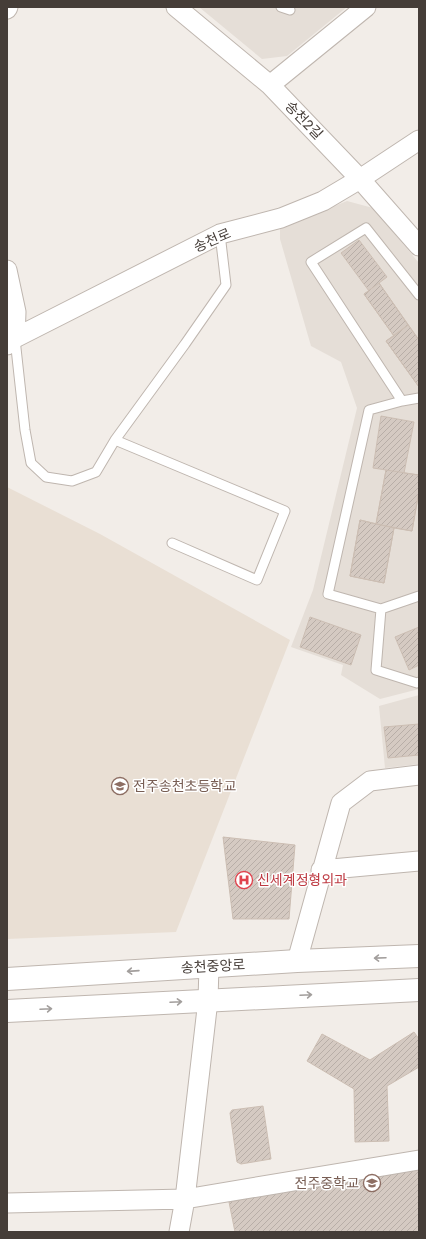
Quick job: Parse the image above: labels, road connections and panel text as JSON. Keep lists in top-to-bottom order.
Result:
{
  "streets": {
    "street": ["송천2길", "송천로", "송천중앙로"]
  },
  "crossings": [
    ["송천2길", "송천로"]
  ],
  "places": {
    "school or university": ["전주송천초등학교", "전주중학교"],
    "hospital": ["신세계정형외과"]
  }
}
